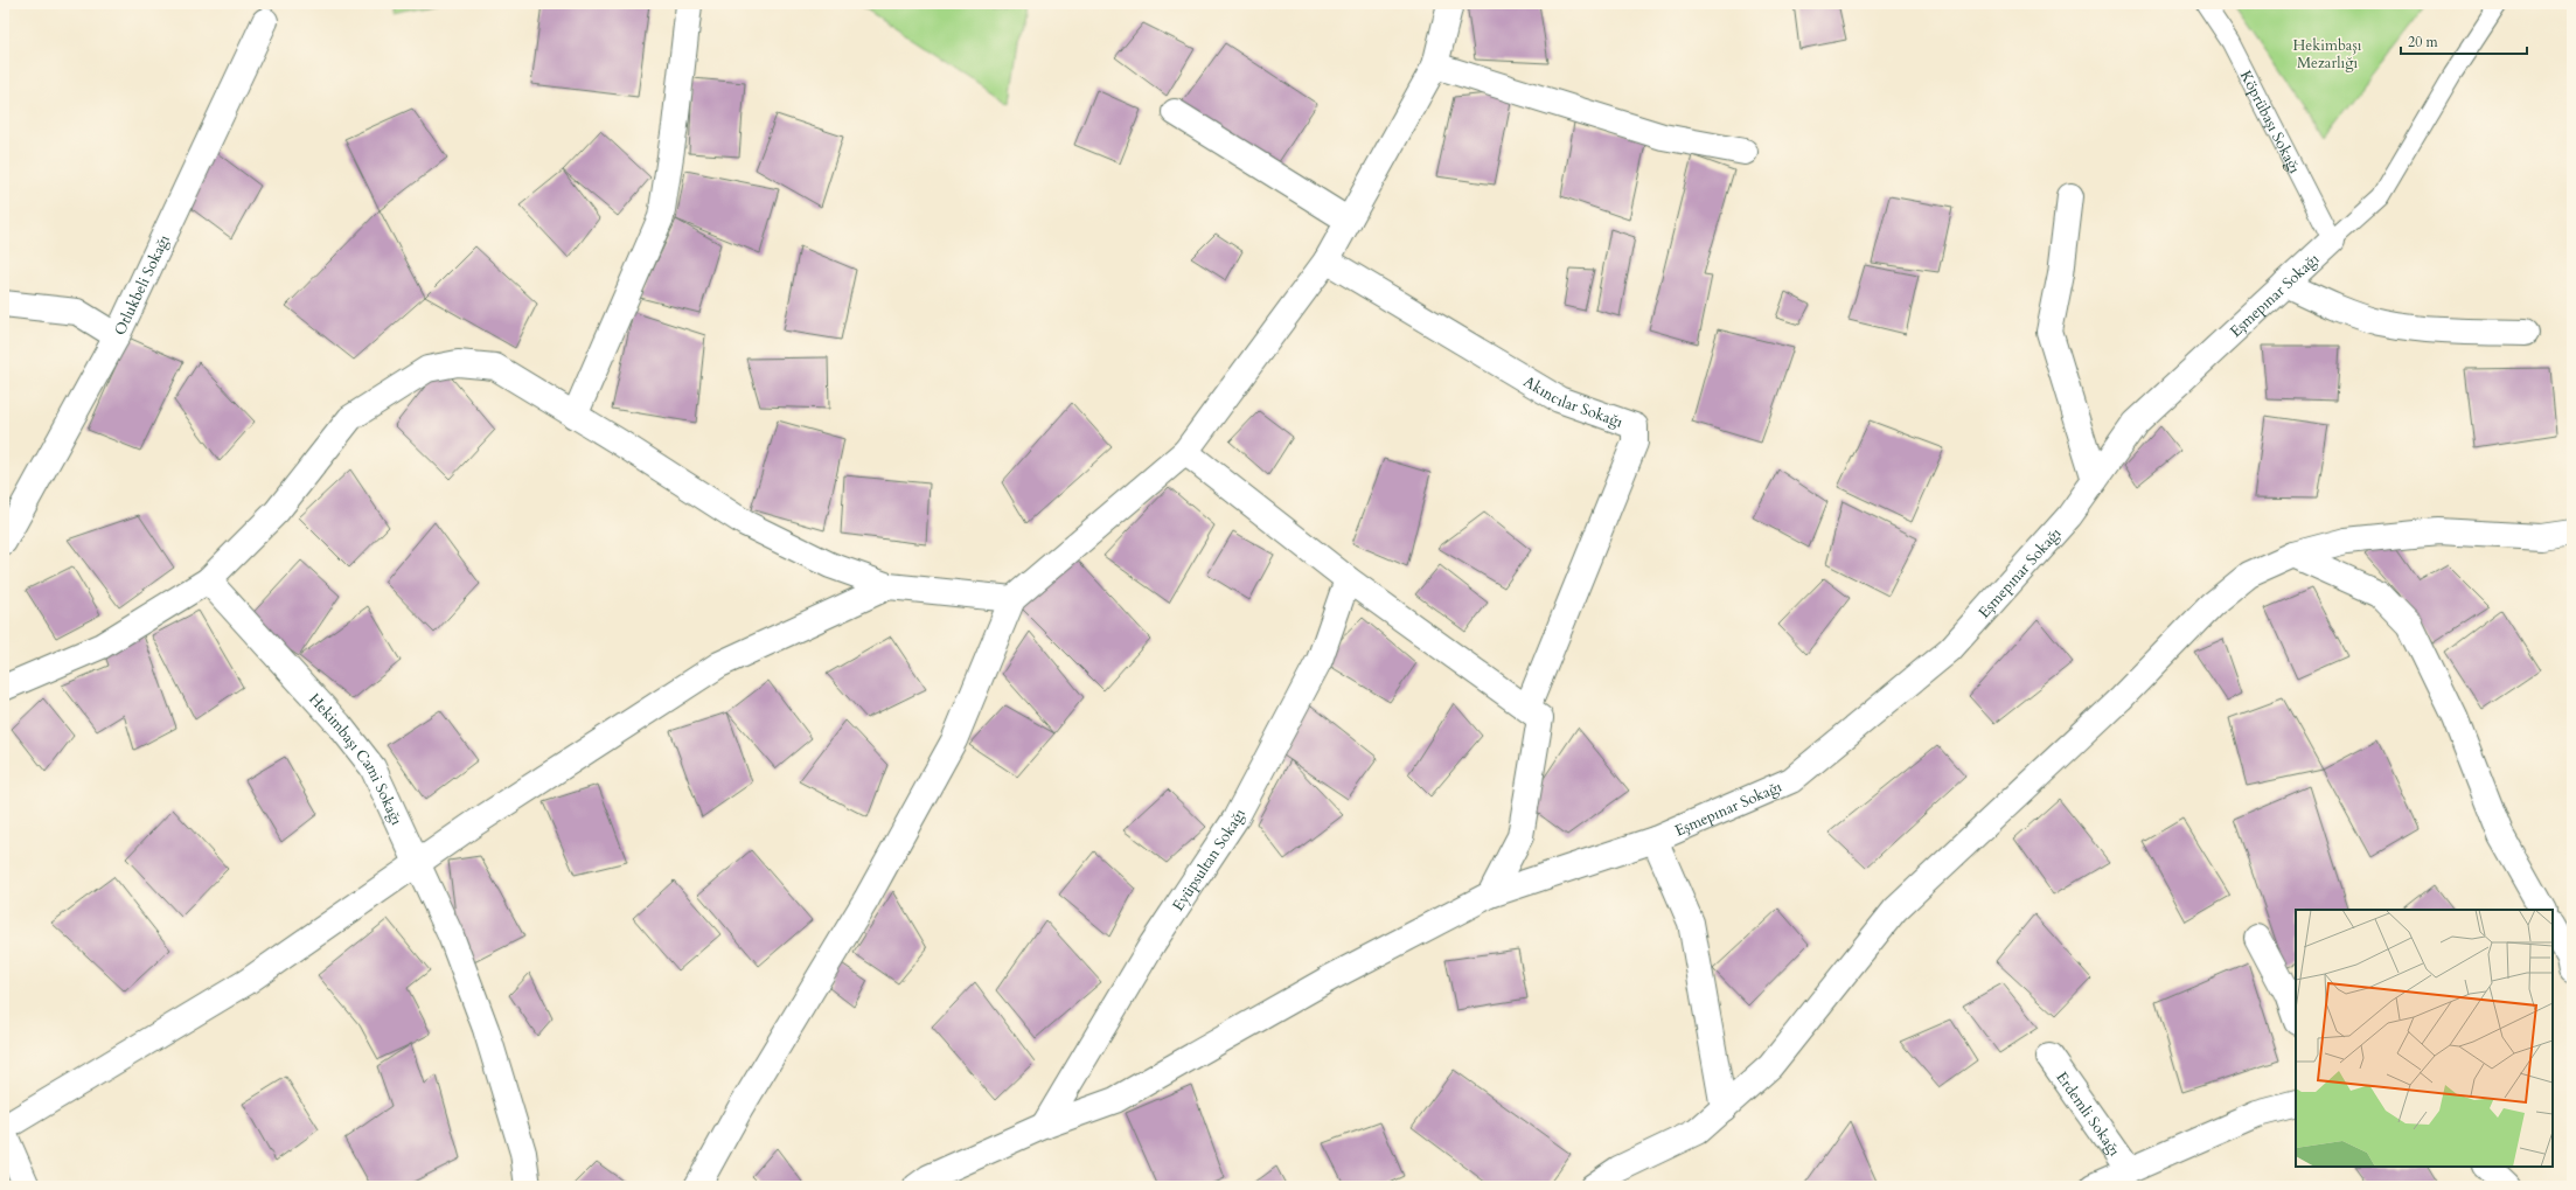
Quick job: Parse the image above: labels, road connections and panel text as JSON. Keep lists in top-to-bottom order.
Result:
{
  "streets": {
    "street": [
      "Otlukbeli Sokağı",
      "Eşmepınar Sokağı",
      "Akıncılar Sokağı",
      "Hekimbaşı Cami Sokağı",
      "Eyüpsultan Sokağı",
      "Erdemli Sokağı"
    ],
    "lane": ["Köprübaşı Sokağı"]
  },
  "crossings": [
    ["Köprübaşı Sokağı", "Eşmepınar Sokağı"],
    ["Eşmepınar Sokağı", "Eyüpsultan Sokağı"]
  ],
  "parks": ["Hekimbaşı Mezarlığı"],
  "scale_bar": "20 m"
}
